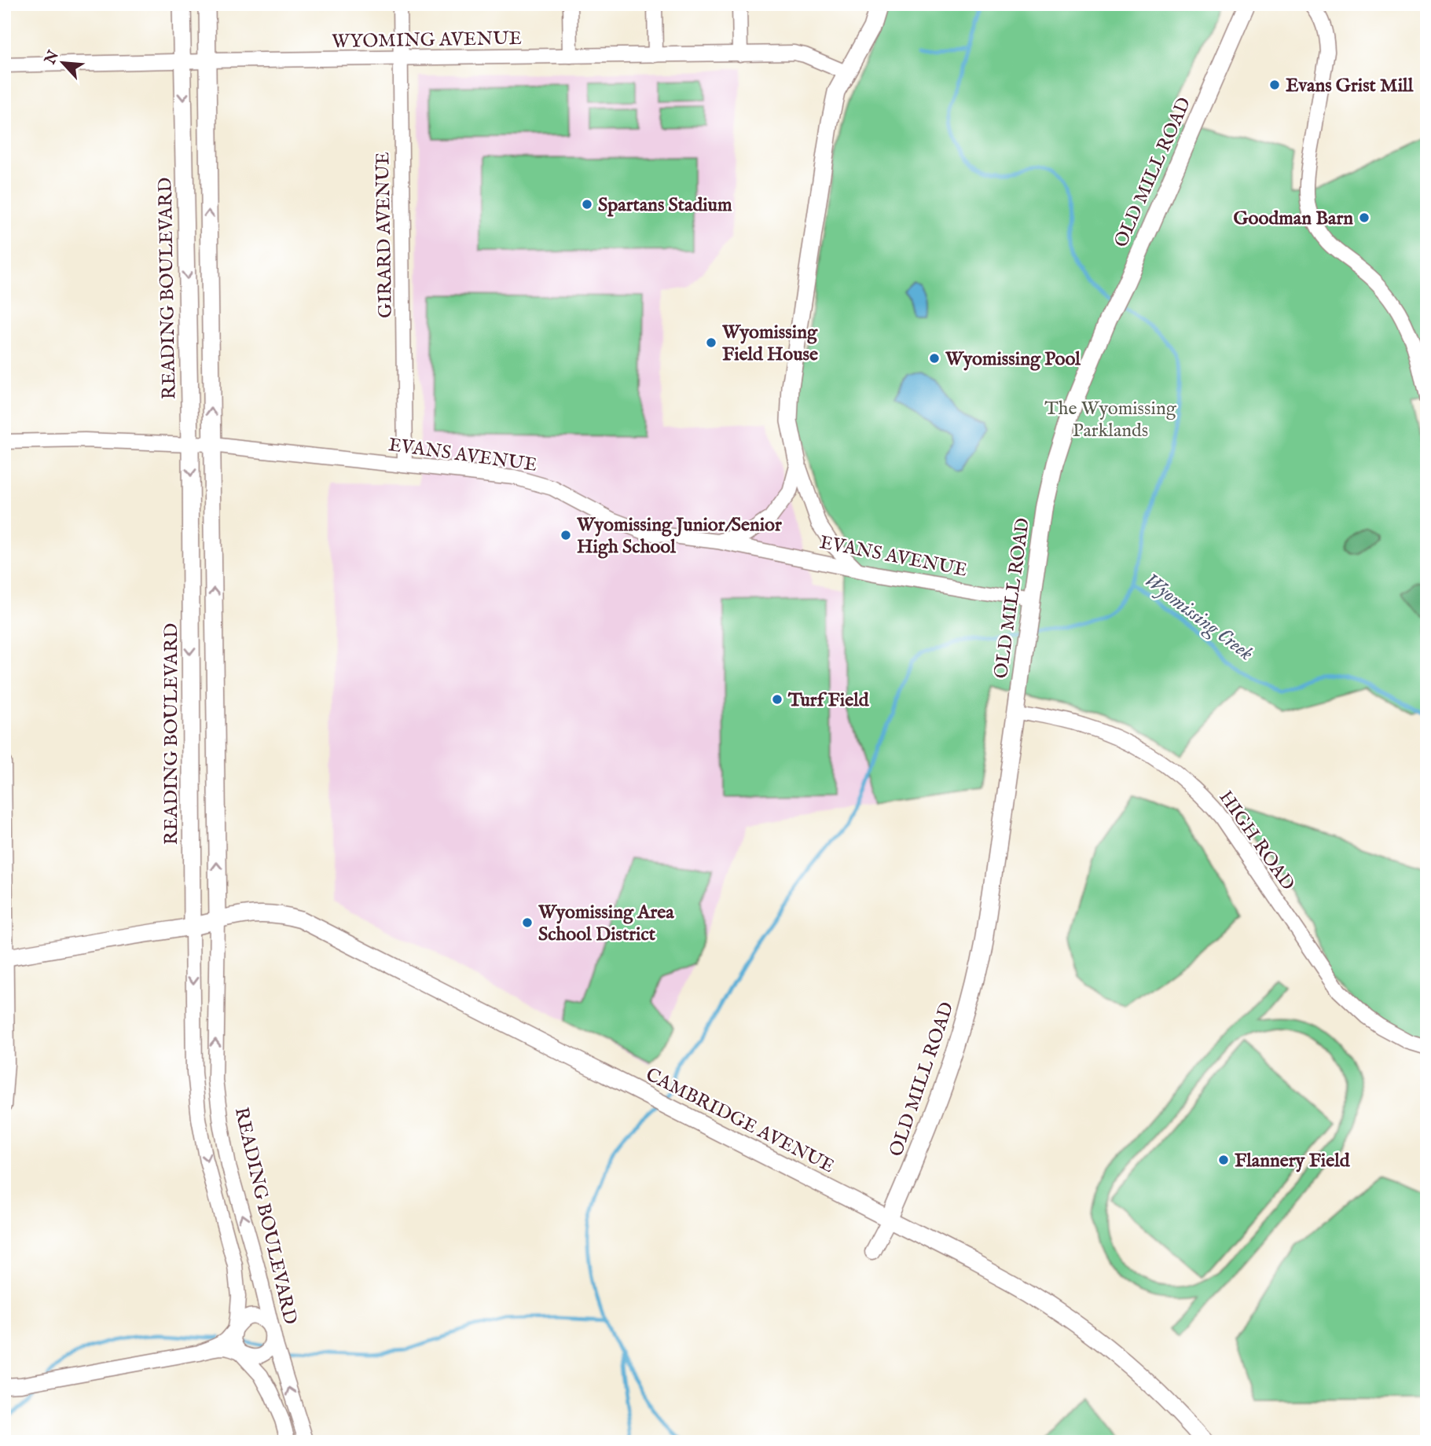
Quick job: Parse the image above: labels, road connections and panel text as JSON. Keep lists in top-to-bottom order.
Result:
{
  "streets": {
    "street": [
      "WYOMING AVENUE",
      "OLD MILL ROAD",
      "GIRARD AVENUE",
      "READING BOULEVARD",
      "EVANS AVENUE",
      "HIGH ROAD",
      "CAMBRIDGE AVENUE"
    ]
  },
  "crossings": [
    ["WYOMING AVENUE", "GIRARD AVENUE"],
    ["WYOMING AVENUE", "READING BOULEVARD"],
    ["OLD MILL ROAD", "EVANS AVENUE"],
    ["OLD MILL ROAD", "HIGH ROAD"],
    ["OLD MILL ROAD", "CAMBRIDGE AVENUE"],
    ["GIRARD AVENUE", "EVANS AVENUE"],
    ["READING BOULEVARD", "EVANS AVENUE"],
    ["READING BOULEVARD", "CAMBRIDGE AVENUE"]
  ],
  "water": ["Wyomissing Creek"],
  "parks": ["The Wyomissing Parklands"],
  "places": [
    "Evans Grist Mill",
    "Spartans Stadium",
    "Goodman Barn",
    "Wyomissing Field House",
    "Wyomissing Pool",
    "Wyomissing Junior/Senior High School",
    "Turf Field",
    "Wyomissing Area School District",
    "Flannery Field"
  ],
  "north": "top left"
}
